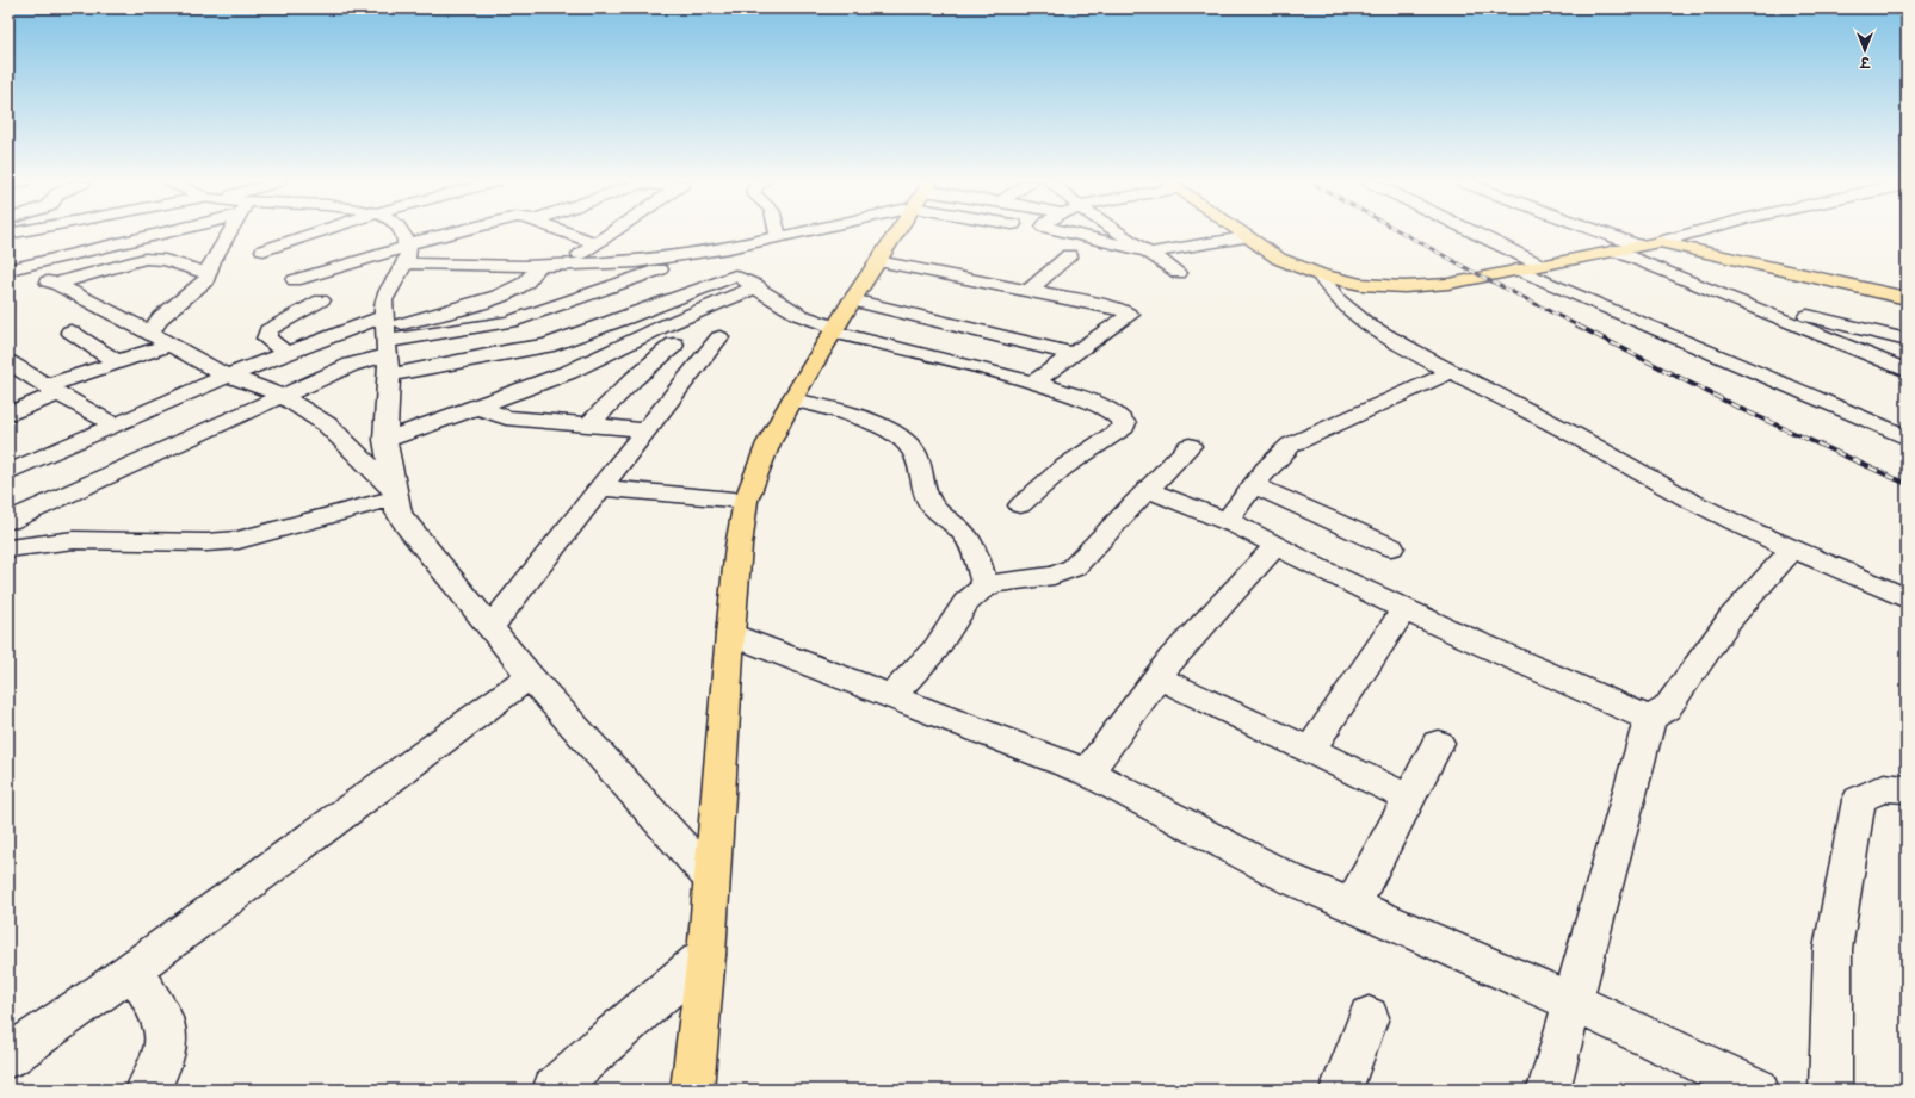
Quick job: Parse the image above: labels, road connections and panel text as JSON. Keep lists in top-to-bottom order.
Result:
{
  "north": "bottom"
}
